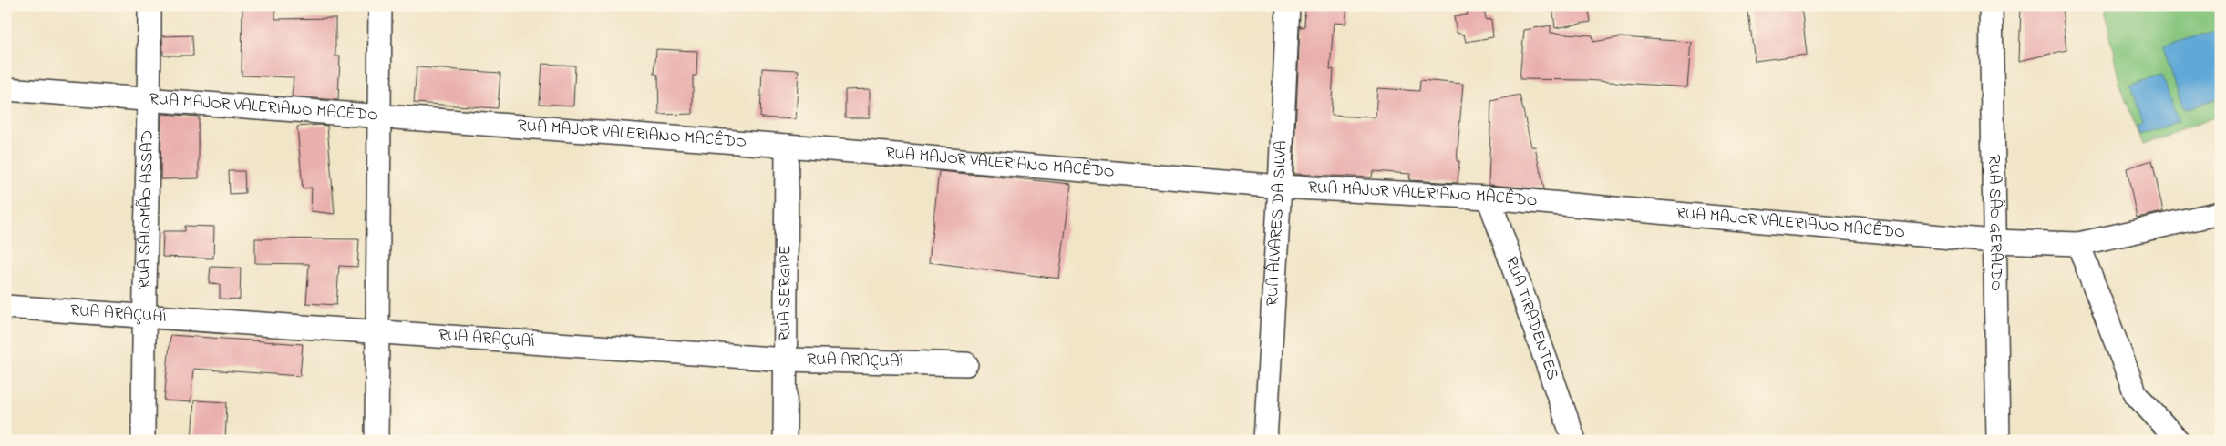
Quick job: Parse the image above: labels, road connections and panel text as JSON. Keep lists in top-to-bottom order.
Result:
{
  "streets": {
    "street": [
      "RUA MAJOR VALERIANO MACÊDO",
      "RUA SALOMÃO ASSAD",
      "RUA ÁLVARES DA SILVA",
      "RUA SÃO GERALDO",
      "RUA SERGIPE",
      "RUA ARAÇUAÍ",
      "RUA TIRADENTES"
    ]
  },
  "crossings": [
    ["RUA MAJOR VALERIANO MACÊDO", "RUA SALOMÃO ASSAD"],
    ["RUA MAJOR VALERIANO MACÊDO", "RUA ÁLVARES DA SILVA"],
    ["RUA MAJOR VALERIANO MACÊDO", "RUA SÃO GERALDO"],
    ["RUA MAJOR VALERIANO MACÊDO", "RUA SERGIPE"],
    ["RUA MAJOR VALERIANO MACÊDO", "RUA TIRADENTES"],
    ["RUA SALOMÃO ASSAD", "RUA ARAÇUAÍ"],
    ["RUA SERGIPE", "RUA ARAÇUAÍ"]
  ]
}
